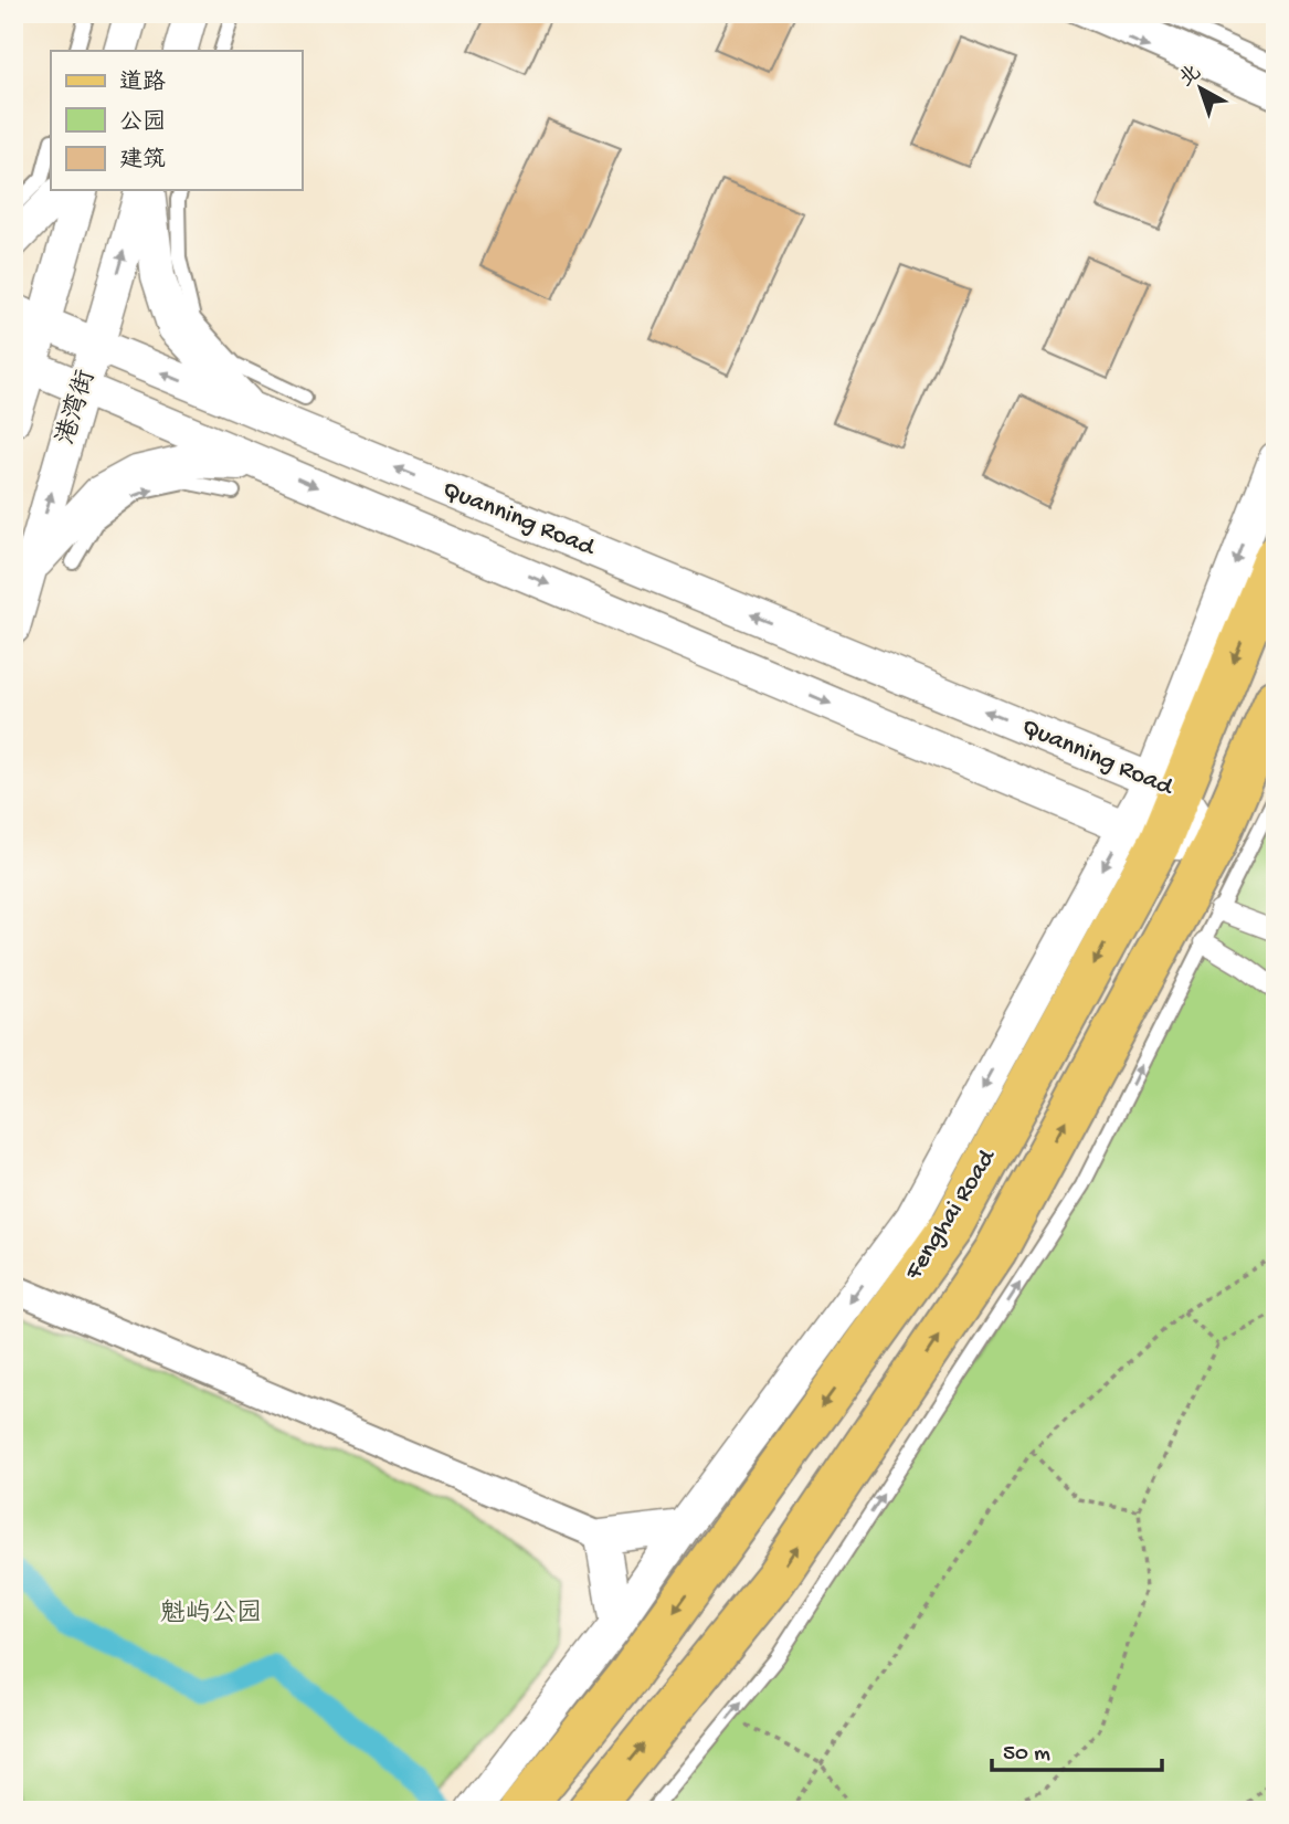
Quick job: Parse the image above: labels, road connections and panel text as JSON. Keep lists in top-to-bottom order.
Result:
{
  "streets": {
    "main road": ["Fenghai Road"],
    "street": ["港湾街", "Quanning Road"]
  },
  "crossings": [
    ["港湾街", "Quanning Road"],
    ["Quanning Road", "Fenghai Road"]
  ],
  "parks": ["魁屿公园"],
  "legend": ["道路", "公园", "建筑"],
  "scale_bar": "50 m",
  "north": "top left"
}
